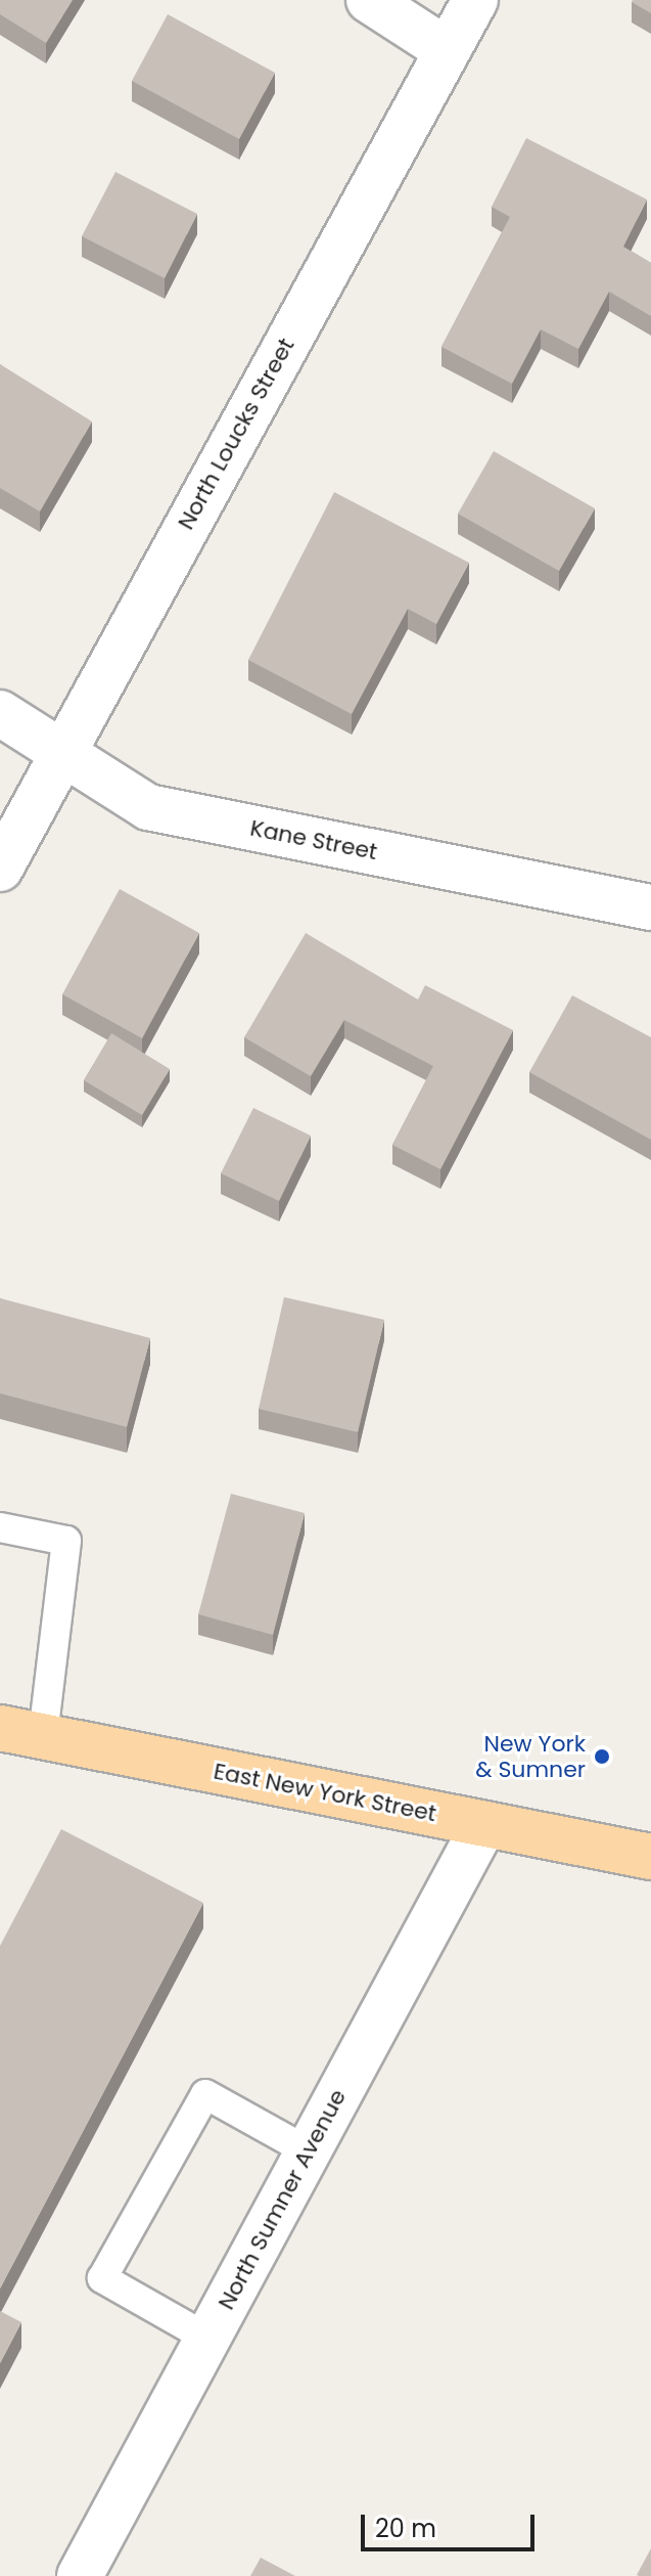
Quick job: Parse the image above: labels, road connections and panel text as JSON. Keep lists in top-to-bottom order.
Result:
{
  "streets": {
    "main road": ["East New York Street"],
    "street": ["North Loucks Street", "Kane Street", "North Sumner Avenue"]
  },
  "crossings": [
    ["North Loucks Street", "Kane Street"],
    ["East New York Street", "North Sumner Avenue"]
  ],
  "places": ["New York & Sumner"],
  "scale_bar": "20 m"
}
